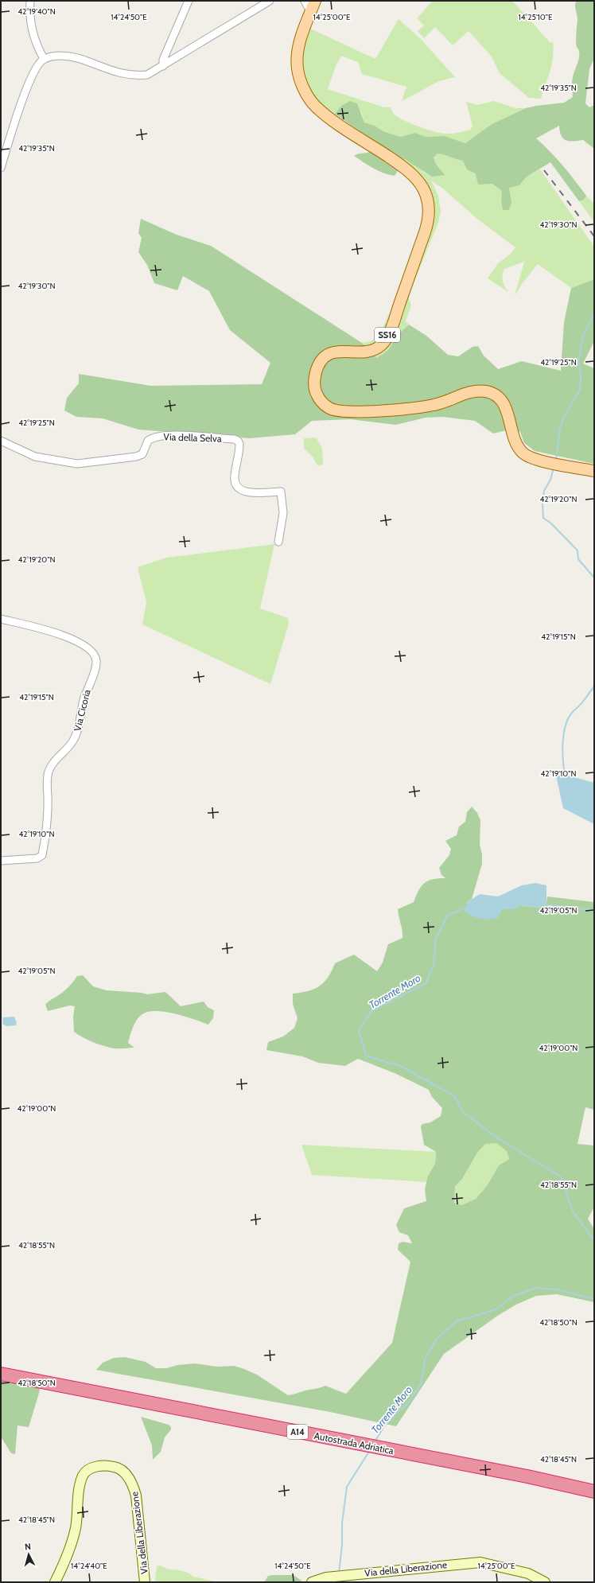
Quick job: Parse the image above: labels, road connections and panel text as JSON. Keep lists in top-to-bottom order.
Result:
{
  "streets": {
    "highway": ["A14", "Autostrada Adriatica"],
    "main road": ["SS16"],
    "street": ["Via della Selva", "Via Cicoria", "Via della Liberazione"]
  },
  "water": ["Torrente Moro"],
  "north": "top",
  "coordinates": [
    "42°19'40\"N",
    "14°24'50\"E",
    "14°25'00\"E",
    "14°25'10\"E",
    "42°19'35\"N",
    "42°19'30\"N",
    "42°19'25\"N",
    "42°19'20\"N",
    "42°19'15\"N",
    "42°19'10\"N",
    "42°19'05\"N",
    "42°19'00\"N",
    "42°18'55\"N",
    "42°18'50\"N",
    "42°18'45\"N",
    "14°24'40\"E"
  ]
}
